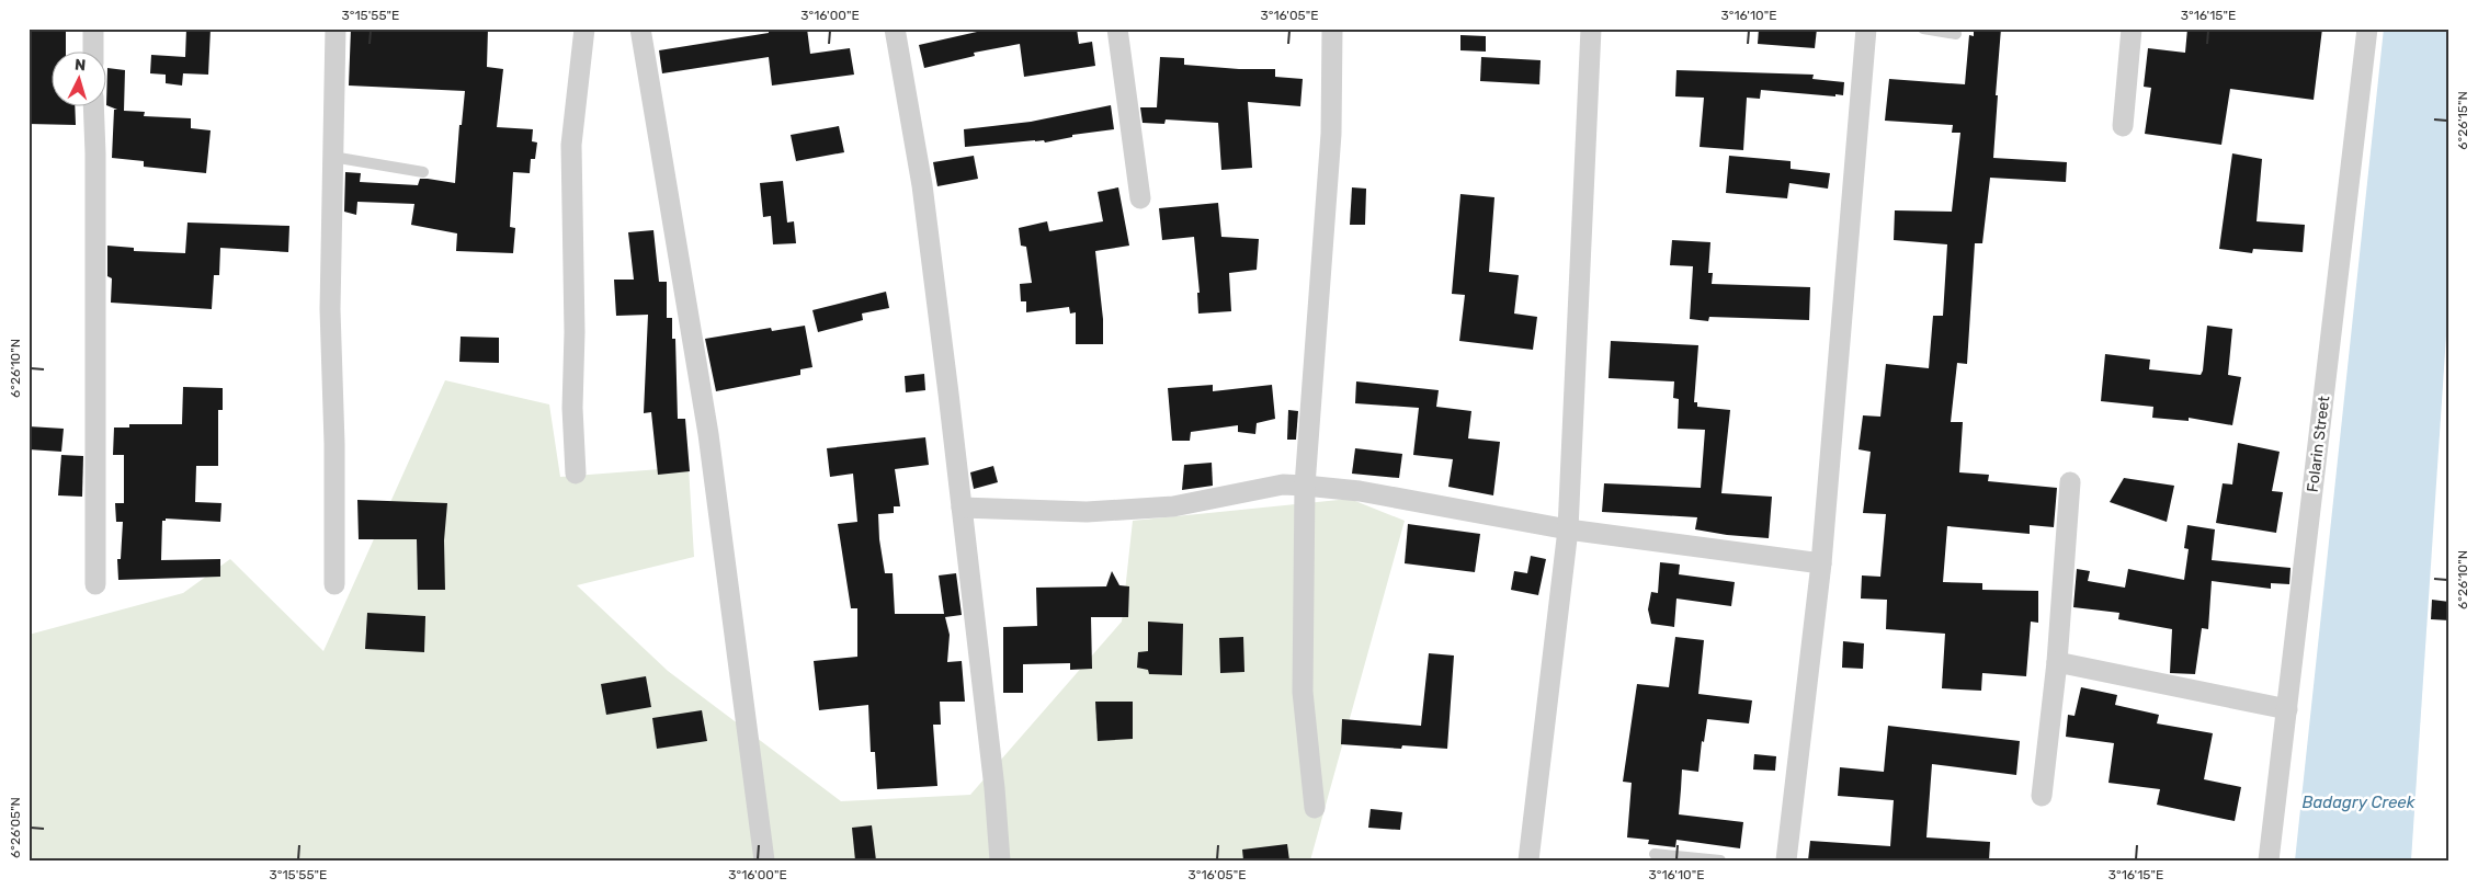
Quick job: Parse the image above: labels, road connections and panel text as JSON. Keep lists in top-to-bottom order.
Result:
{
  "streets": {
    "street": ["Folarin Street"]
  },
  "water": ["Badagry Creek"],
  "north": "top",
  "coordinates": [
    "3°15'55\"E",
    "3°16'00\"E",
    "3°16'05\"E",
    "3°16'10\"E",
    "3°16'15\"E",
    "6°26'15\"N",
    "6°26'10\"N",
    "6°26'05\"N"
  ]
}
